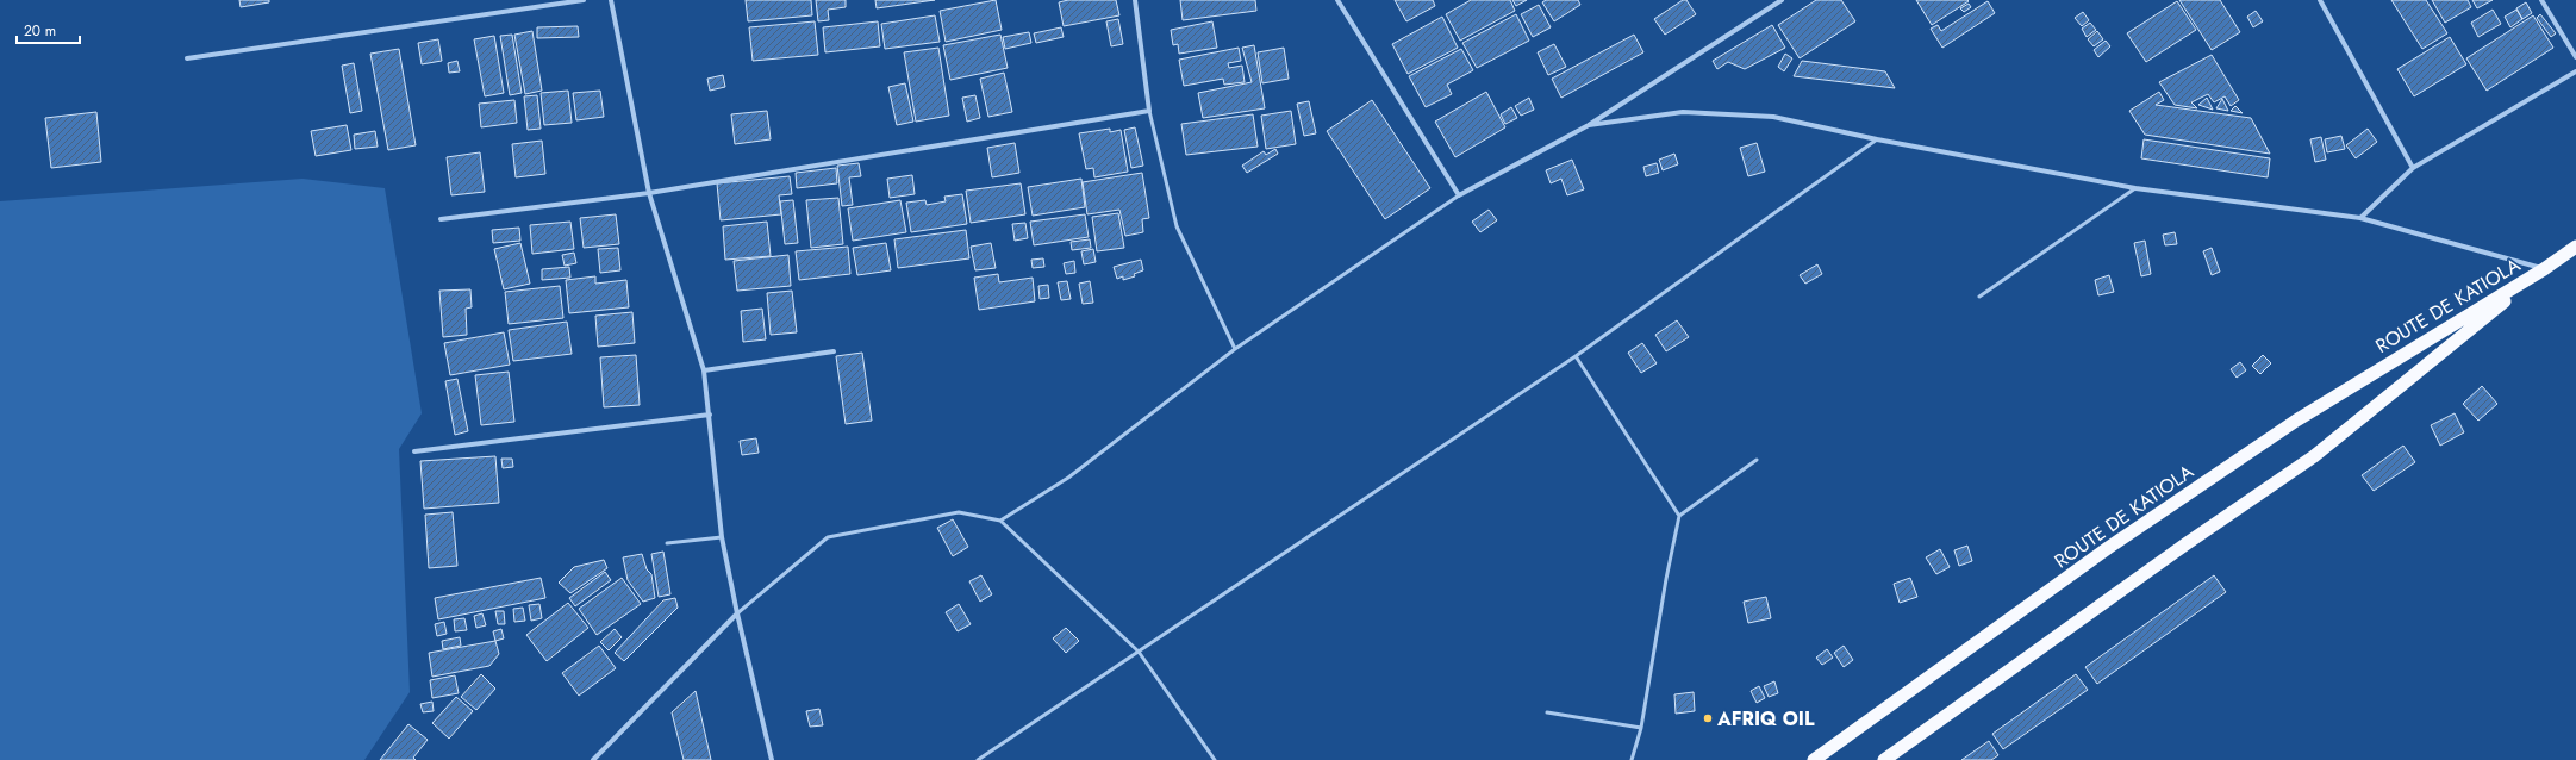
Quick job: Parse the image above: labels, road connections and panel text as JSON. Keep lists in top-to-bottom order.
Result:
{
  "streets": {
    "highway": ["ROUTE DE KATIOLA"]
  },
  "places": ["AFRIQ OIL"],
  "scale_bar": "20 m"
}
